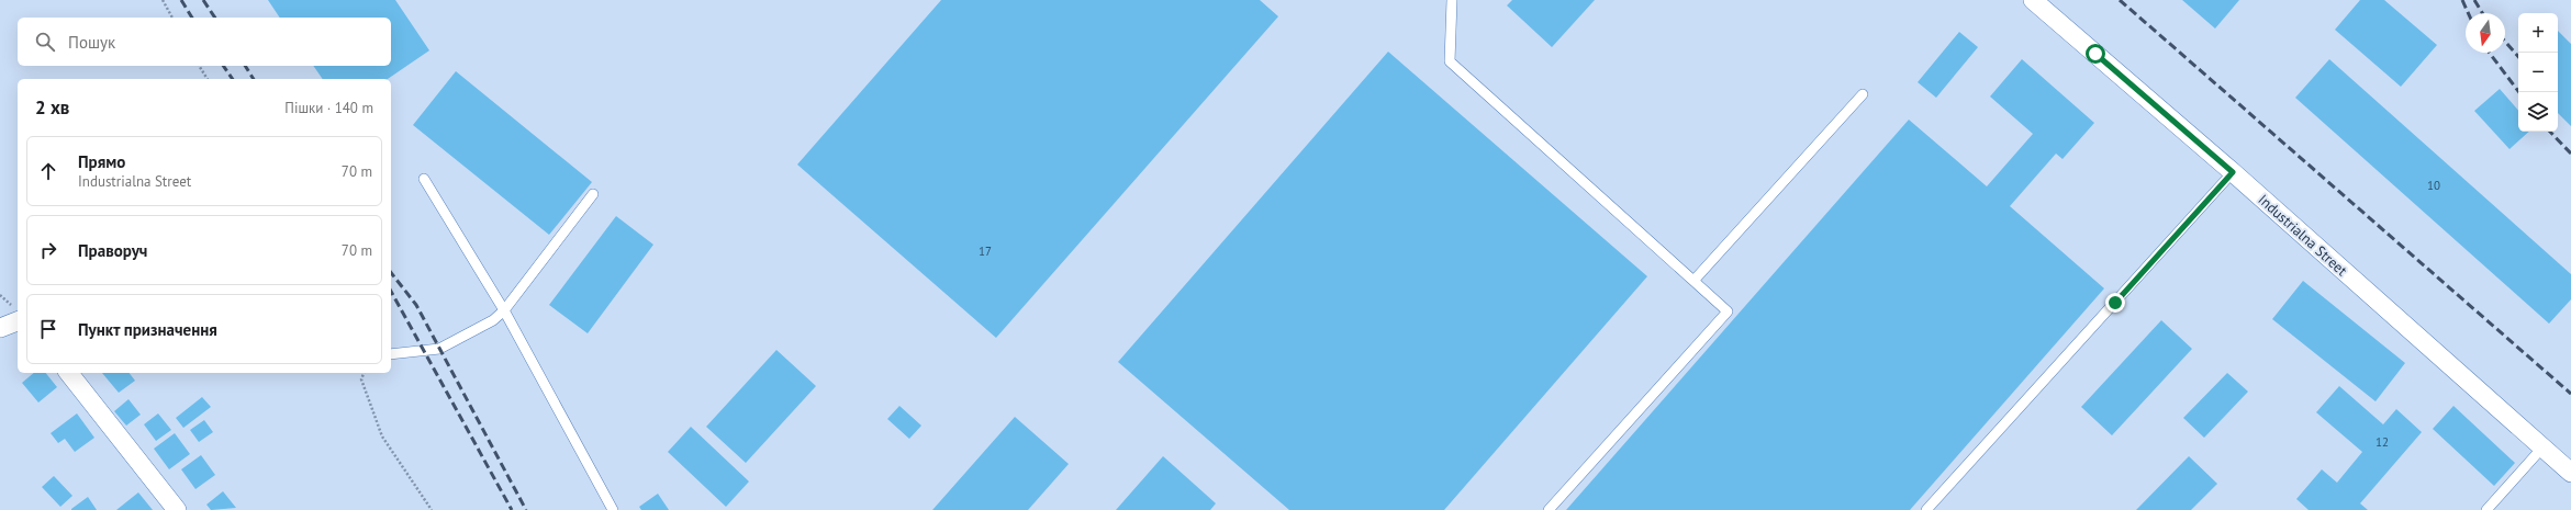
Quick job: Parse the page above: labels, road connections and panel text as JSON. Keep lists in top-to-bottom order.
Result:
{
  "streets": {
    "street": ["Industrialna Street"]
  },
  "house_numbers": ["10", "17", "12"],
  "north": "bottom",
  "page": {
    "map_buttons": ["+", "−"],
    "search": "Пошук",
    "heading": ["2 хв", "Пішки · 140 m"],
    "list": [
      ["Прямо", "Industrialna Street", "70 m"],
      ["Праворуч", "70 m"],
      "Пункт призначення"
    ]
  }
}
